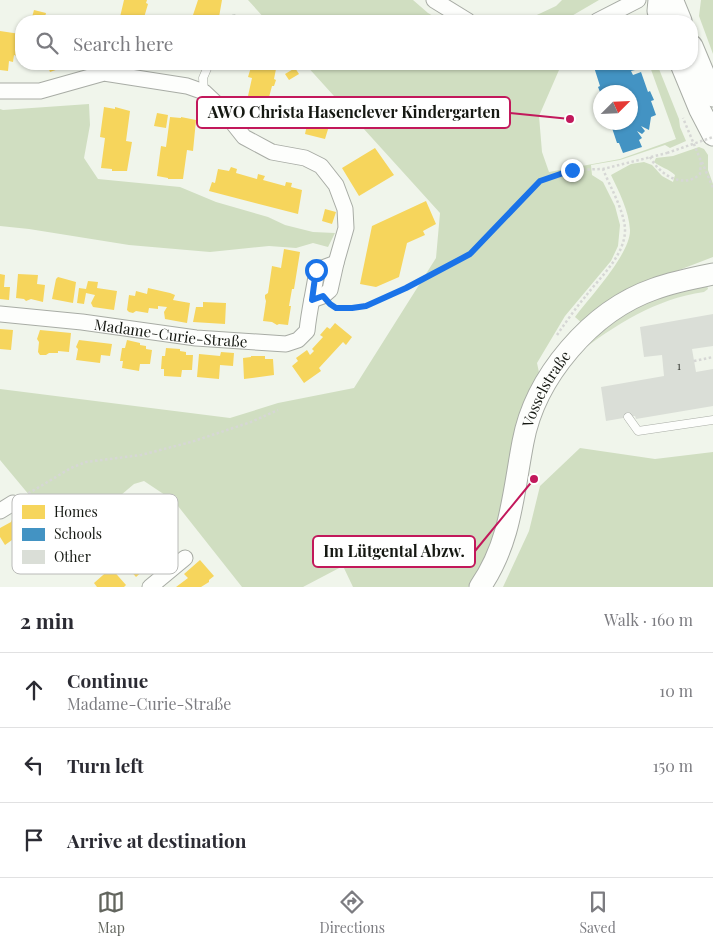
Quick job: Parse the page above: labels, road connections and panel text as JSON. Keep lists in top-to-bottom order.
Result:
{
  "streets": {
    "street": ["Madame-Curie-Straße", "Vosselstraße"]
  },
  "places": ["AWO Christa Hasenclever Kindergarten", "Im Lütgental Abzw."],
  "house_numbers": ["1"],
  "legend": ["Homes", "Schools", "Other"],
  "north": "top right",
  "page": {
    "search": "Search here",
    "heading": ["2 min", "Walk · 160 m"],
    "list": [
      ["Continue", "Madame-Curie-Straße", "10 m"],
      ["Turn left", "150 m"],
      "Arrive at destination"
    ],
    "nav": ["Map", "Directions", "Saved"]
  }
}
